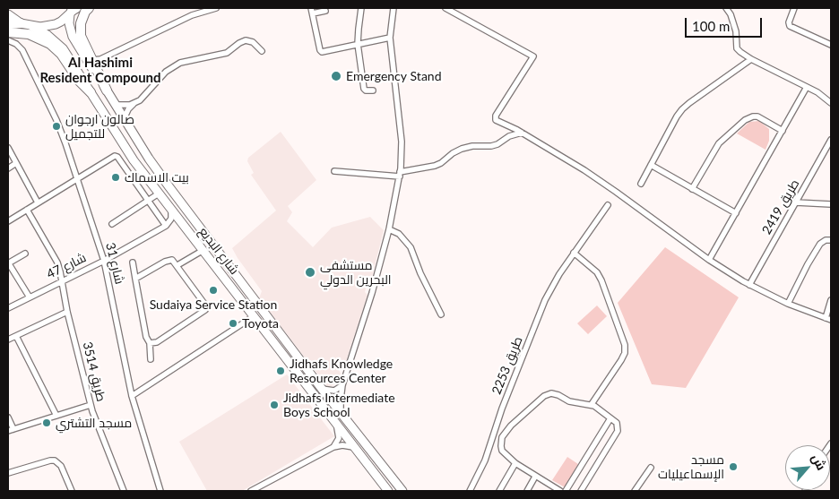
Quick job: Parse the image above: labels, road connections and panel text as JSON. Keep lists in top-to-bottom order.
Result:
{
  "streets": {
    "main road": ["شارع البديع"],
    "street": [
      "طريق 2419",
      "شارع 31",
      "شارع 47",
      "طريق 2253",
      "طريق 3514"
    ]
  },
  "crossings": [
    ["شارع 31", "شارع 47"],
    ["شارع 47", "طريق 3514"]
  ],
  "districts": ["Al Hashimi Resident Compound"],
  "places": [
    "Emergency Stand",
    "صالون ارجوان للتجميل",
    "بيت الاسماك",
    "مستشفى البحرين الدولي",
    "Sudaiya Service Station",
    "Toyota",
    "Jidhafs Knowledge Resources Center",
    "Jidhafs Intermediate Boys School",
    "مسجد التشتري",
    "مسجد الإسماعيليات"
  ],
  "scale_bar": "100 m",
  "north": "top right"
}
